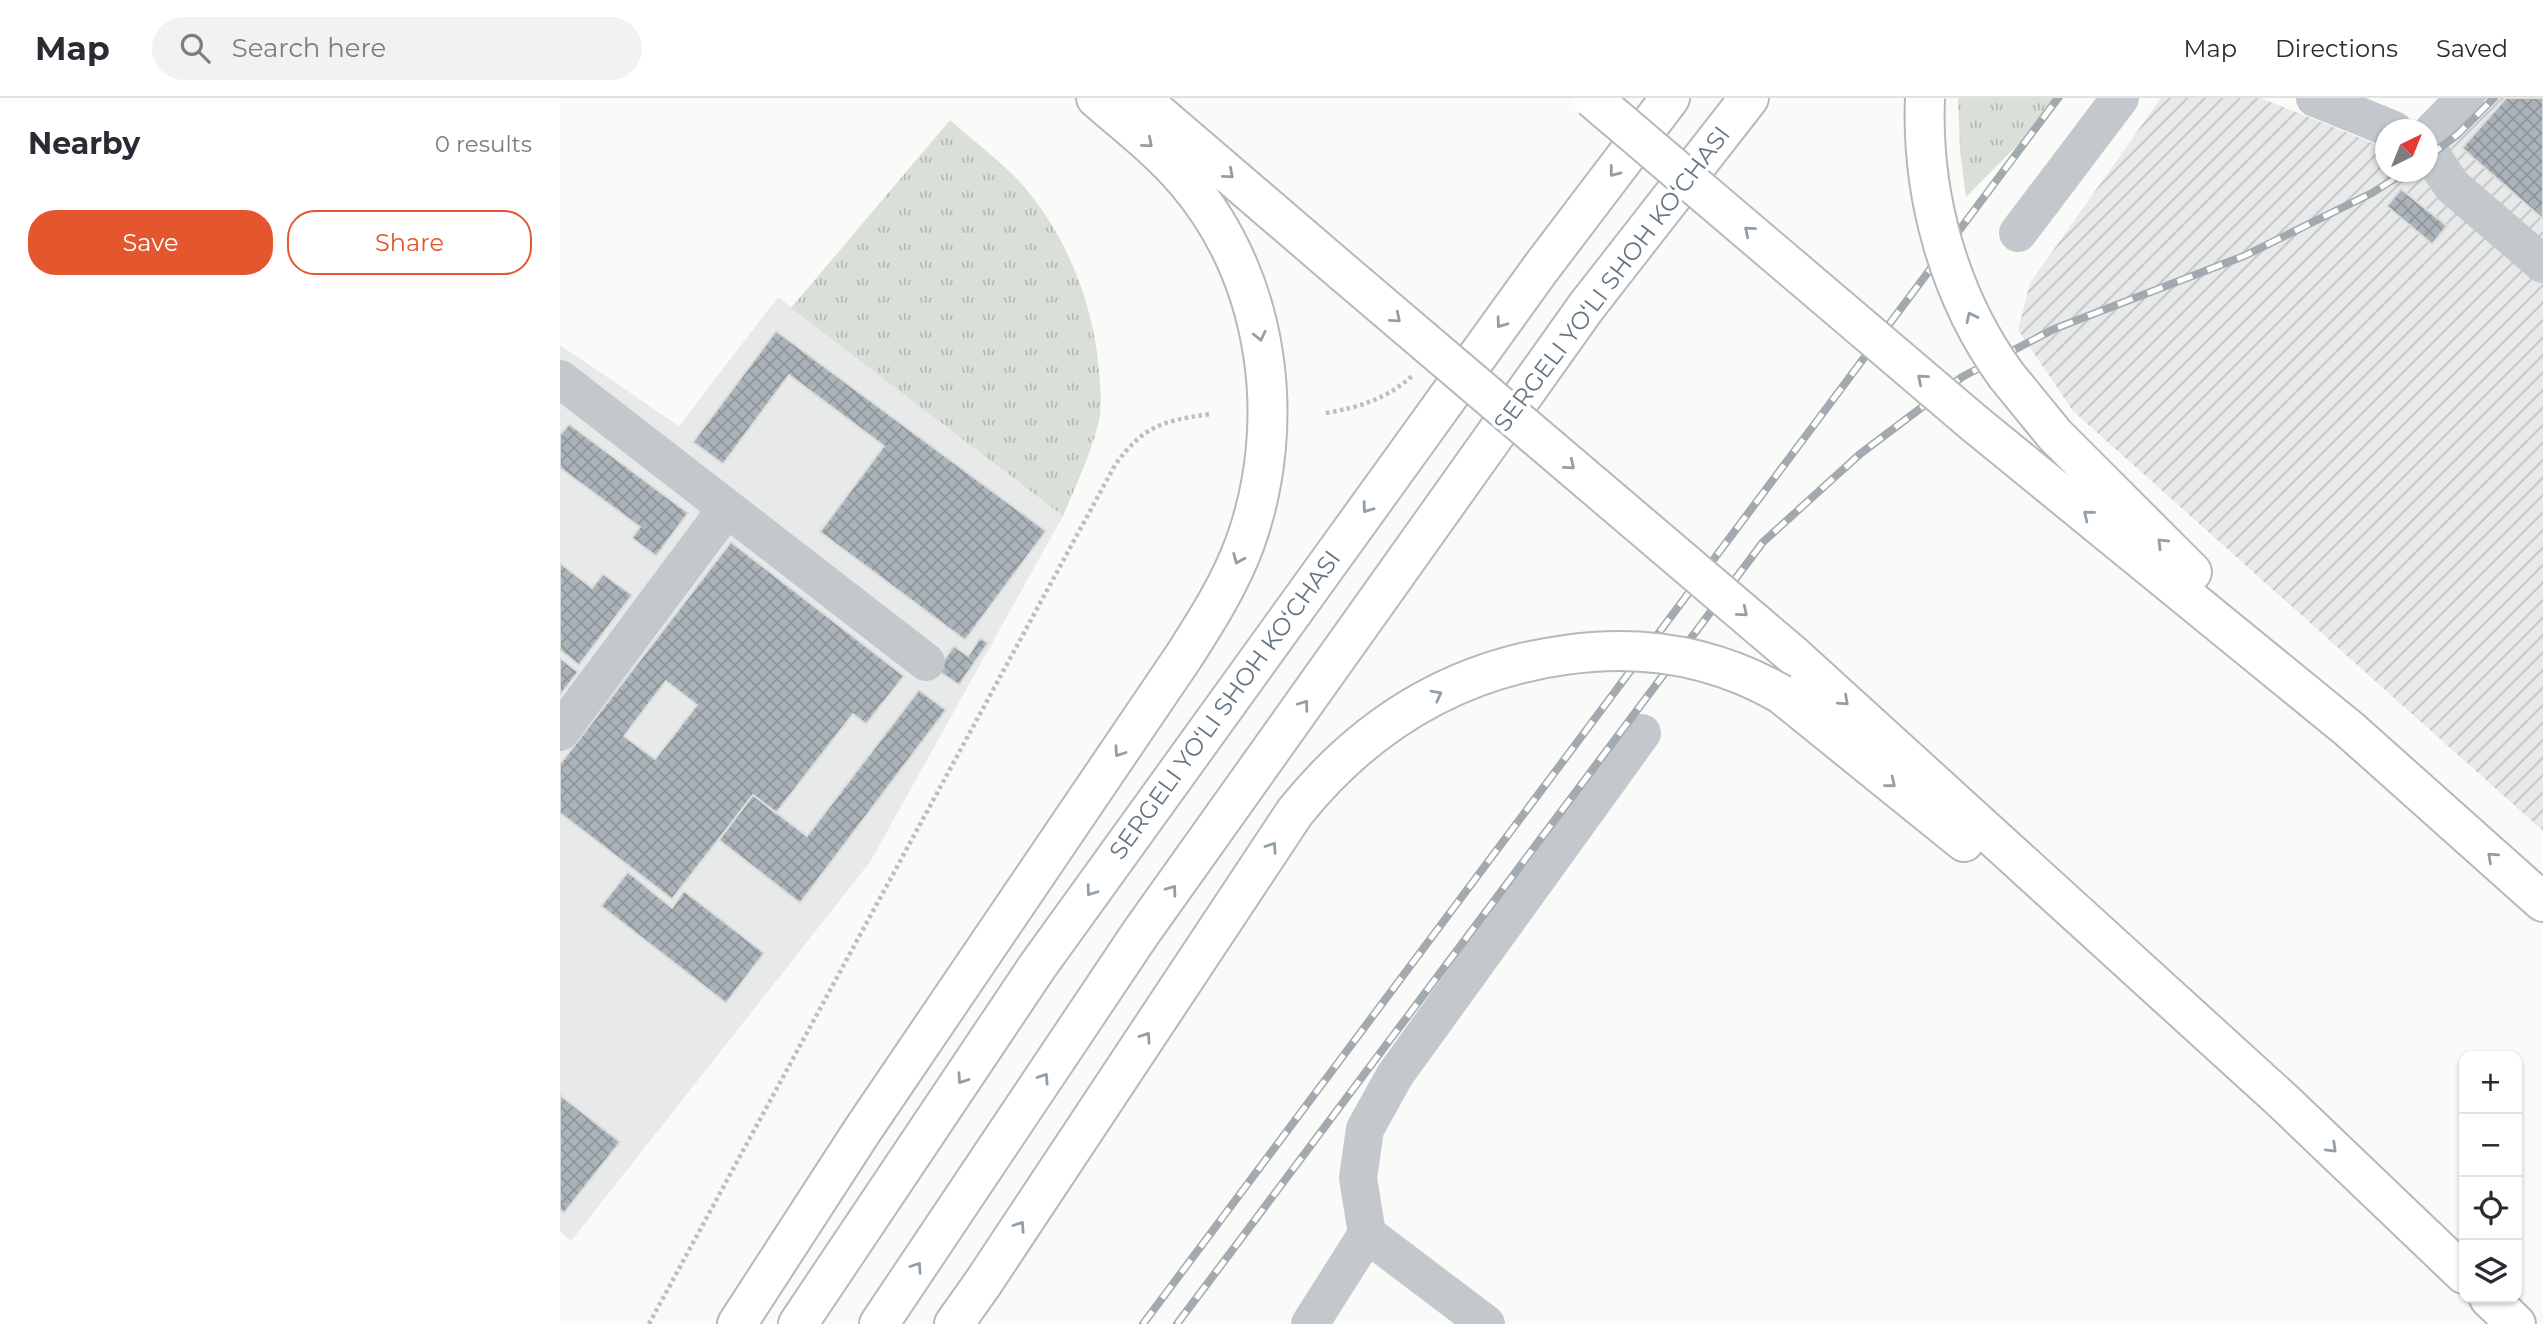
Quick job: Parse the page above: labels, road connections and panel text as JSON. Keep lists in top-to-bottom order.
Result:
{
  "streets": {
    "main road": ["SERGELI YO‘LI SHOH KO‘CHASI"]
  },
  "north": "top right",
  "page": {
    "header": "Map",
    "search": "Search here",
    "nav": ["Map", "Directions", "Saved"],
    "heading": ["Nearby", "0 results"],
    "buttons": ["Save", "Share"],
    "map_buttons": ["+", "−"]
  }
}
